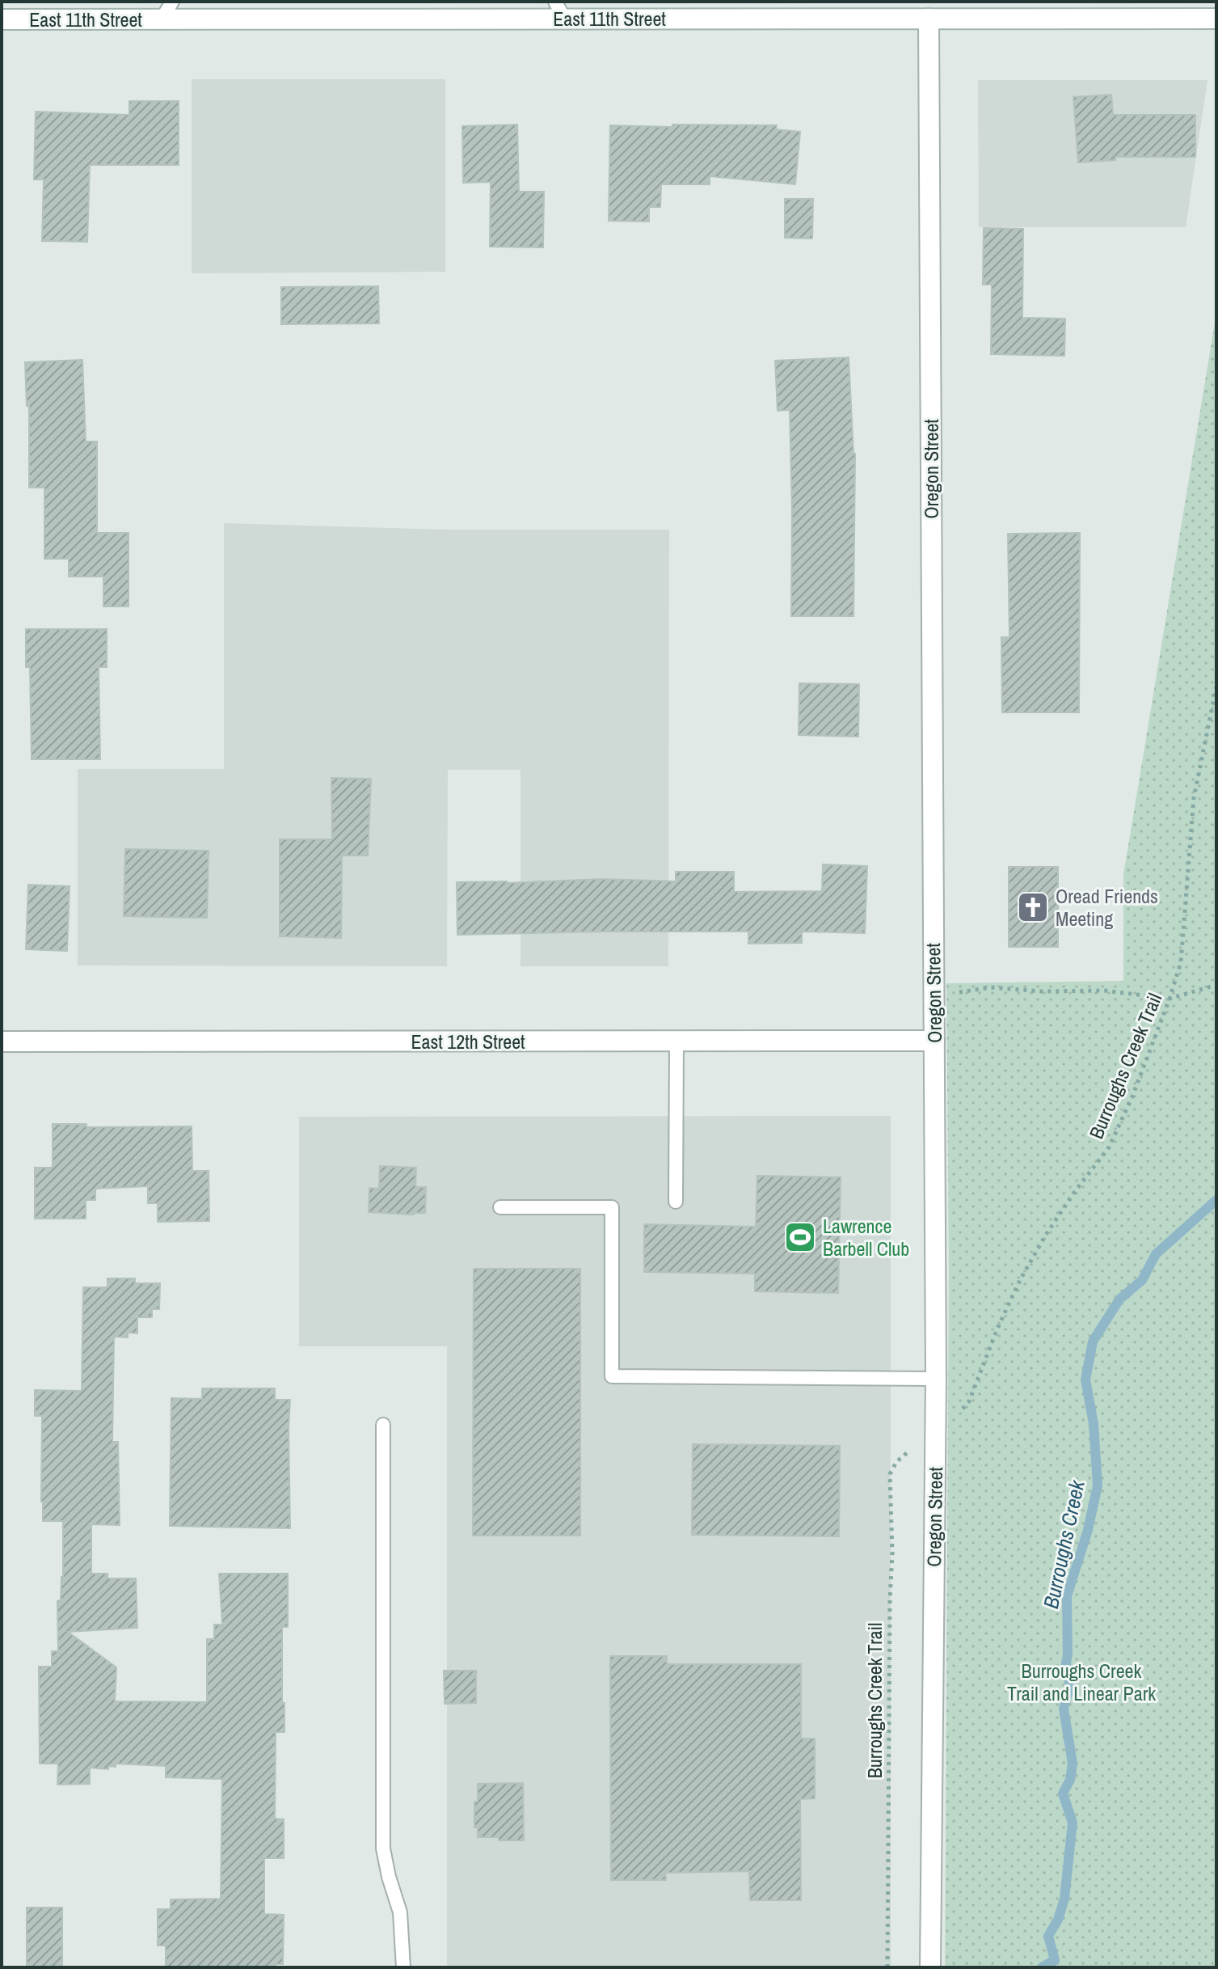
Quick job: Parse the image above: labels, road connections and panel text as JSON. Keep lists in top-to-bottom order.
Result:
{
  "streets": {
    "street": ["East 11th Street", "Oregon Street", "East 12th Street"],
    "path": ["Burroughs Creek Trail"]
  },
  "crossings": [
    ["East 11th Street", "Oregon Street"],
    ["Oregon Street", "East 12th Street"]
  ],
  "water": ["Burroughs Creek"],
  "parks": ["Burroughs Creek Trail and Linear Park"],
  "places": {
    "church": ["Oread Friends Meeting"],
    "sports": ["Lawrence Barbell Club"]
  }
}
